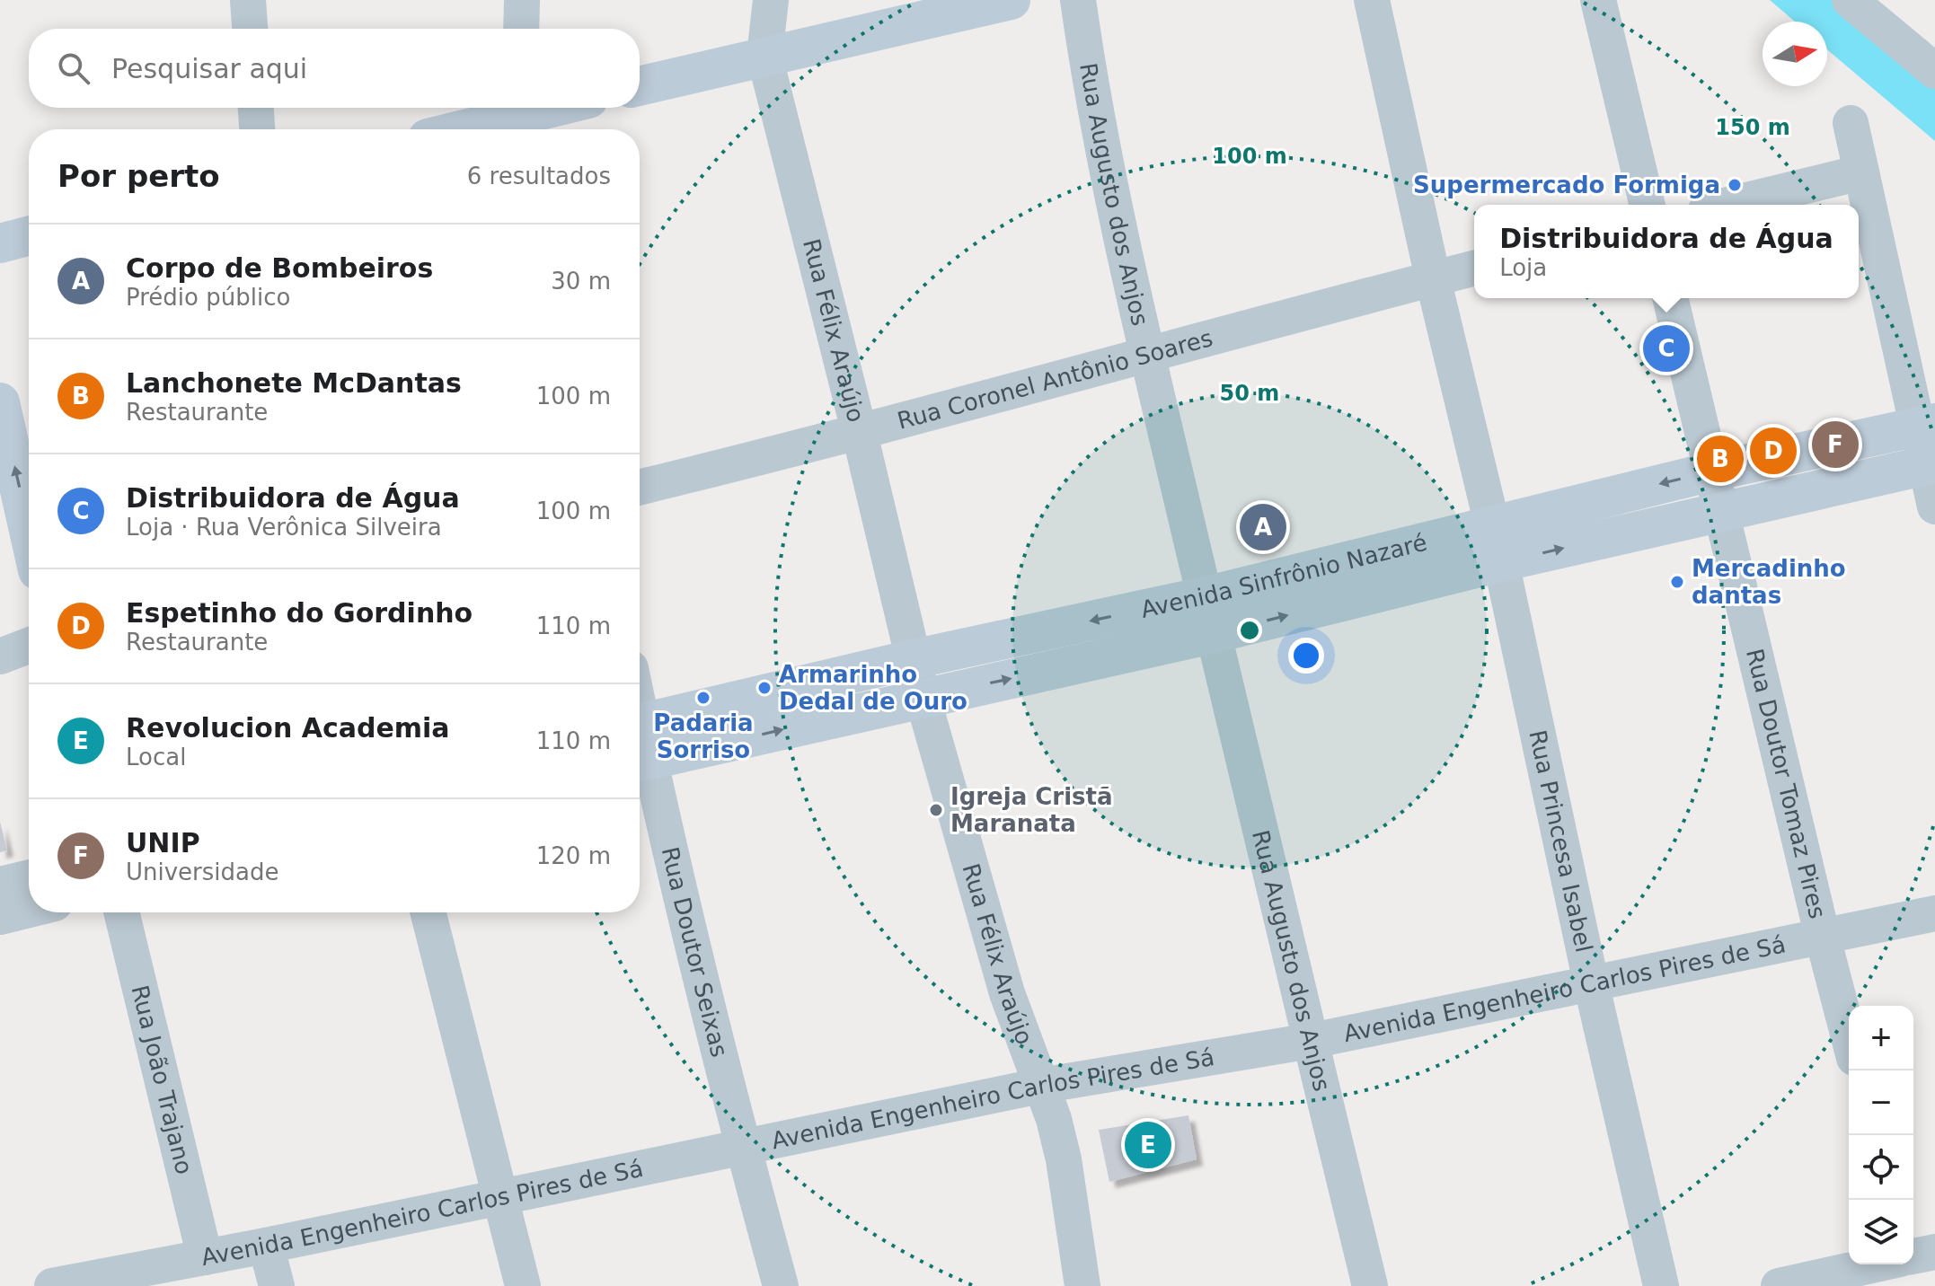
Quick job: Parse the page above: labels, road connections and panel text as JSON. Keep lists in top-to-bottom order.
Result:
{
  "streets": {
    "street": [
      "Rua Augusto dos Anjos",
      "Rua Félix Araújo",
      "Rua Coronel Antônio Soares",
      "Avenida Sinfrônio Nazaré",
      "Rua Doutor Tomaz Pires",
      "Rua Princesa Isabel",
      "Rua Doutor Seixas",
      "Avenida Engenheiro Carlos Pires de Sá",
      "Rua João Trajano"
    ]
  },
  "crossings": [
    ["Rua Augusto dos Anjos", "Rua Coronel Antônio Soares"],
    ["Rua Augusto dos Anjos", "Avenida Sinfrônio Nazaré"],
    ["Rua Augusto dos Anjos", "Avenida Engenheiro Carlos Pires de Sá"],
    ["Rua Félix Araújo", "Rua Coronel Antônio Soares"],
    ["Rua Félix Araújo", "Avenida Sinfrônio Nazaré"],
    ["Rua Félix Araújo", "Avenida Engenheiro Carlos Pires de Sá"],
    ["Avenida Sinfrônio Nazaré", "Rua Doutor Tomaz Pires"],
    ["Avenida Sinfrônio Nazaré", "Rua Princesa Isabel"],
    ["Rua Doutor Tomaz Pires", "Avenida Engenheiro Carlos Pires de Sá"],
    ["Rua Princesa Isabel", "Avenida Engenheiro Carlos Pires de Sá"],
    ["Rua Doutor Seixas", "Avenida Engenheiro Carlos Pires de Sá"],
    ["Avenida Engenheiro Carlos Pires de Sá", "Rua João Trajano"]
  ],
  "places": [
    "Supermercado Formiga",
    "Mercadinho dantas",
    "Armarinho Dedal de Ouro",
    "Padaria Sorriso",
    "Igreja Cristã Maranata"
  ],
  "north": "right",
  "page": {
    "search": "Pesquisar aqui",
    "heading": ["Por perto", "6 resultados"],
    "popup": ["Distribuidora de Água", "Loja"],
    "list": [
      {
        "mark": "A",
        "name": "Corpo de Bombeiros",
        "note": "Prédio público",
        "value": "30 m"
      },
      {
        "mark": "B",
        "name": "Lanchonete McDantas",
        "note": "Restaurante",
        "value": "100 m"
      },
      {
        "mark": "C",
        "name": "Distribuidora de Água",
        "note": "Loja · Rua Verônica Silveira",
        "value": "100 m"
      },
      {
        "mark": "D",
        "name": "Espetinho do Gordinho",
        "note": "Restaurante",
        "value": "110 m"
      },
      {
        "mark": "E",
        "name": "Revolucion Academia",
        "note": "Local",
        "value": "110 m"
      },
      {
        "mark": "F",
        "name": "UNIP",
        "note": "Universidade",
        "value": "120 m"
      }
    ],
    "pins": [
      "C",
      "F",
      "D",
      "B",
      "A",
      "E"
    ],
    "map_buttons": ["+", "−"]
  },
  "rings": ["150 m", "100 m", "50 m"]
}
